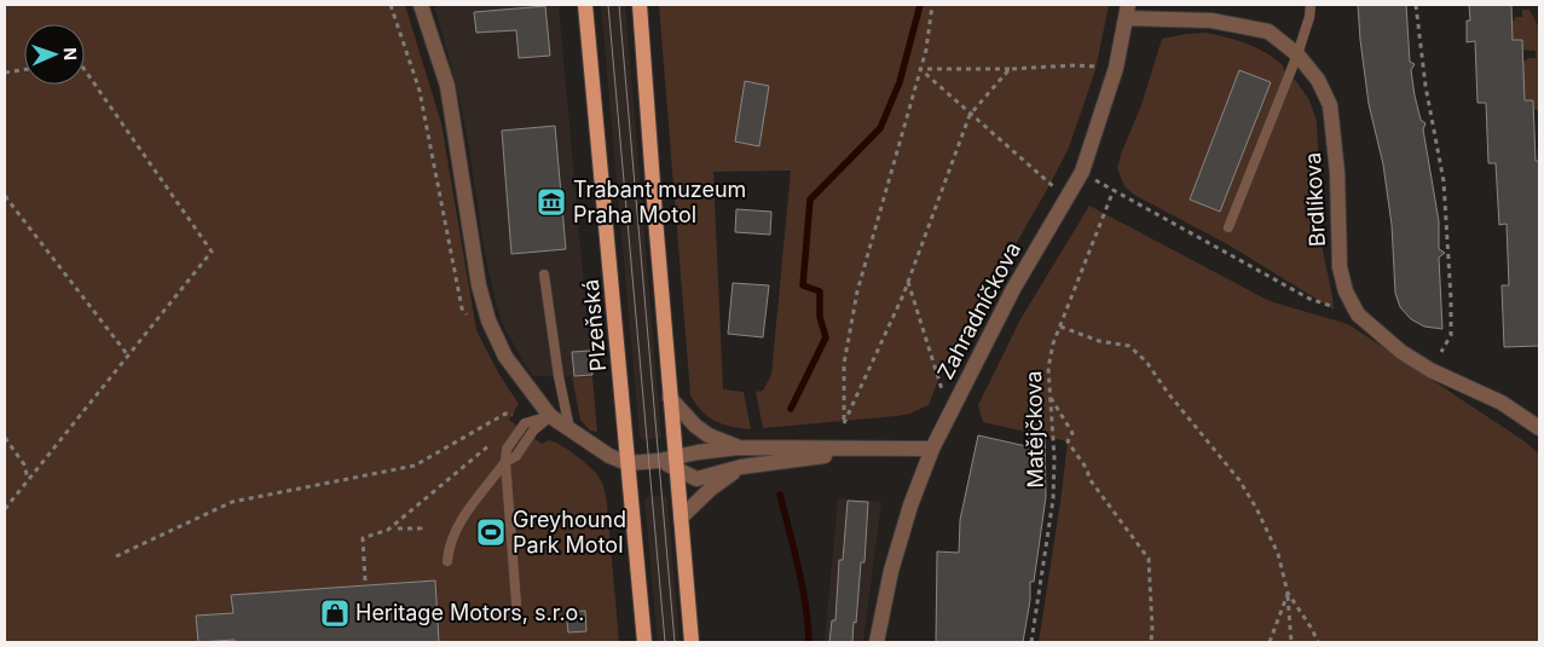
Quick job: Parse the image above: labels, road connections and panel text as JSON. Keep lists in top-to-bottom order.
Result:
{
  "streets": {
    "main road": ["Plzeňská"],
    "street": ["Brdlíkova", "Zahradníčkova"],
    "path": ["Matějčkova"]
  },
  "crossings": [
    ["Brdlíkova", "Zahradníčkova"]
  ],
  "places": {
    "museum": ["Trabant muzeum Praha Motol"],
    "sports": ["Greyhound Park Motol"],
    "shop": ["Heritage Motors, s.r.o."]
  },
  "north": "right"
}
